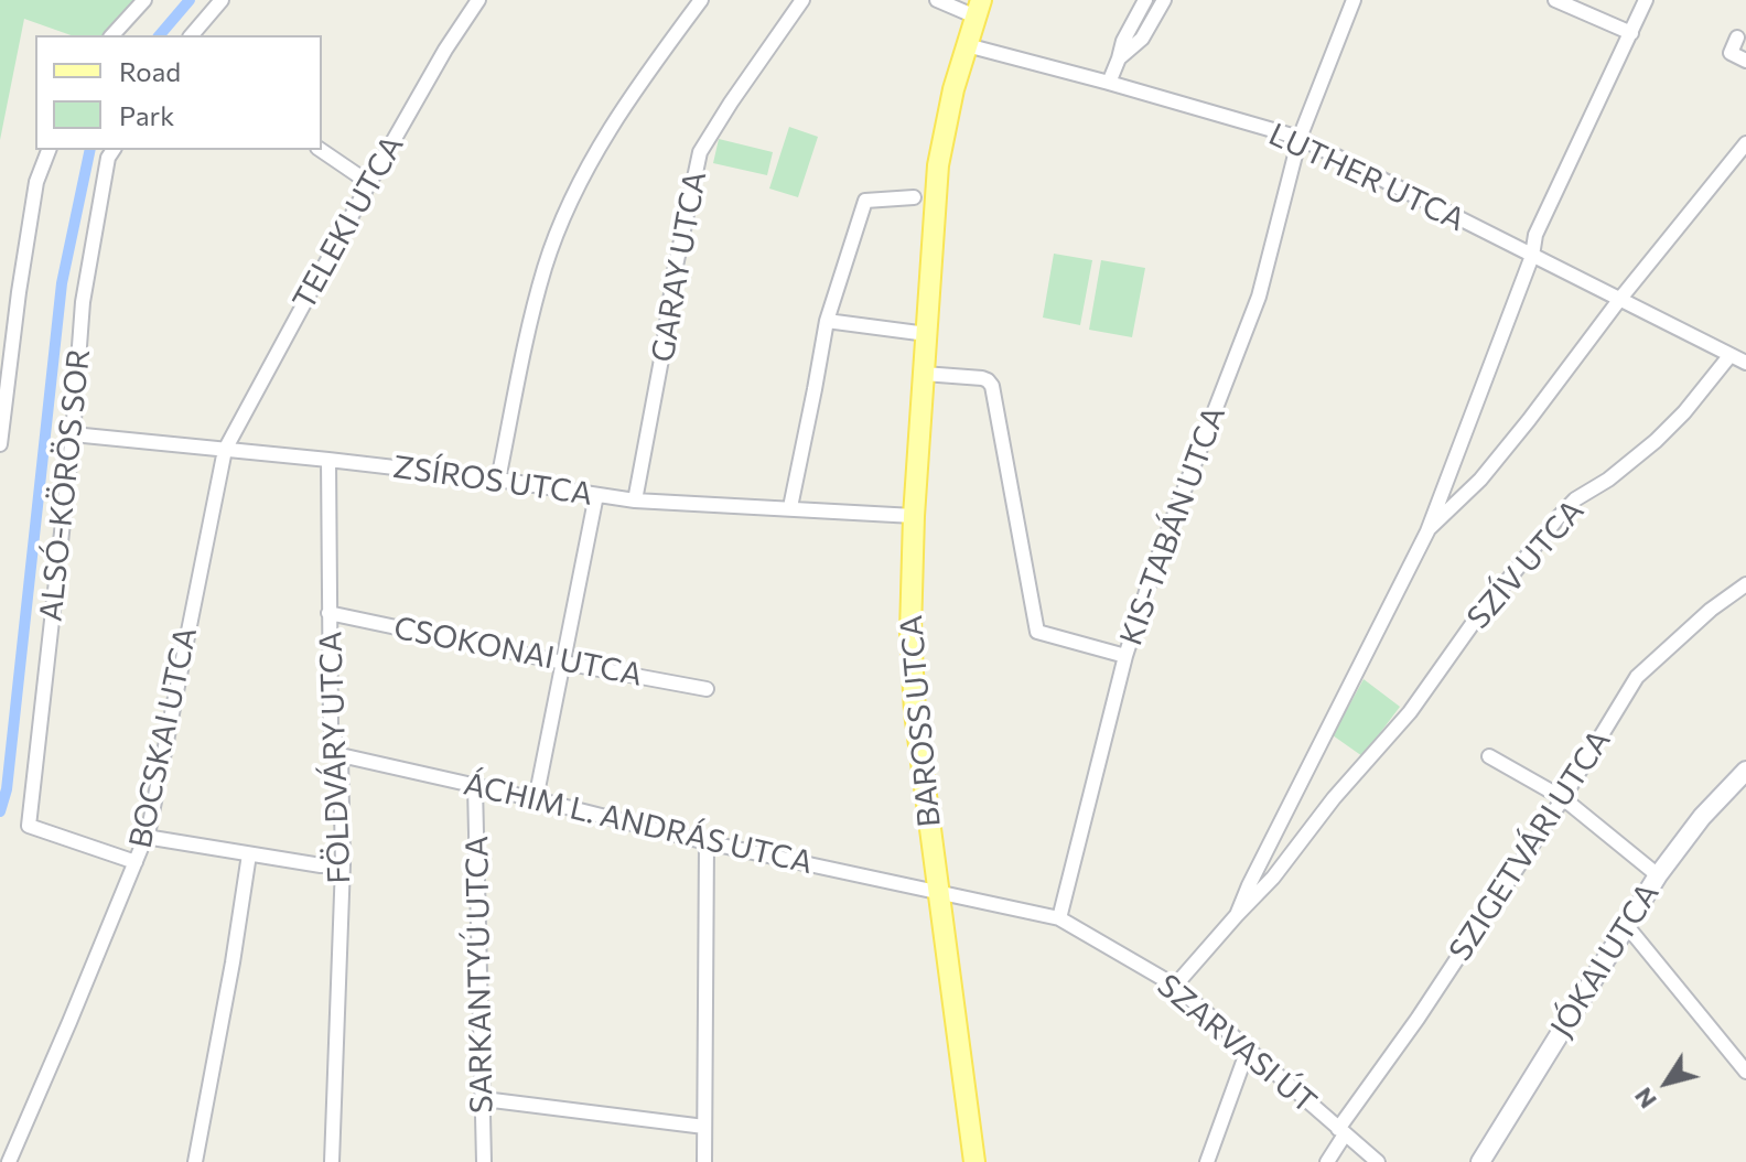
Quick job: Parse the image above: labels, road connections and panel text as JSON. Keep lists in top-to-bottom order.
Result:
{
  "streets": {
    "main road": ["BAROSS UTCA", "JÓKAI UTCA"],
    "street": [
      "LUTHER UTCA",
      "TELEKI UTCA",
      "GARAY UTCA",
      "ZSÍROS UTCA",
      "ALSÓ-KÖRÖS SOR",
      "KIS-TABÁN UTCA",
      "SZÍV UTCA",
      "CSOKONAI UTCA",
      "BOCSKAI UTCA",
      "FÖLDVÁRY UTCA",
      "ÁCHIM L. ANDRÁS UTCA",
      "SZIGETVÁRI UTCA",
      "SARKANTYÚ UTCA",
      "SZARVASI ÚT"
    ]
  },
  "crossings": [
    ["LUTHER UTCA", "KIS-TABÁN UTCA"],
    ["LUTHER UTCA", "SZÍV UTCA"],
    ["LUTHER UTCA", "BAROSS UTCA"],
    ["TELEKI UTCA", "ZSÍROS UTCA"],
    ["TELEKI UTCA", "BOCSKAI UTCA"],
    ["GARAY UTCA", "ZSÍROS UTCA"],
    ["ZSÍROS UTCA", "ALSÓ-KÖRÖS SOR"],
    ["ZSÍROS UTCA", "BAROSS UTCA"],
    ["ZSÍROS UTCA", "BOCSKAI UTCA"],
    ["ZSÍROS UTCA", "FÖLDVÁRY UTCA"],
    ["ALSÓ-KÖRÖS SOR", "BOCSKAI UTCA"],
    ["KIS-TABÁN UTCA", "SZARVASI ÚT"],
    ["CSOKONAI UTCA", "FÖLDVÁRY UTCA"],
    ["BAROSS UTCA", "ÁCHIM L. ANDRÁS UTCA"],
    ["BAROSS UTCA", "SZARVASI ÚT"],
    ["FÖLDVÁRY UTCA", "ÁCHIM L. ANDRÁS UTCA"],
    ["ÁCHIM L. ANDRÁS UTCA", "SARKANTYÚ UTCA"],
    ["ÁCHIM L. ANDRÁS UTCA", "SZARVASI ÚT"],
    ["SZIGETVÁRI UTCA", "SZARVASI ÚT"]
  ],
  "legend": ["Road", "Park"],
  "north": "bottom left"
}
